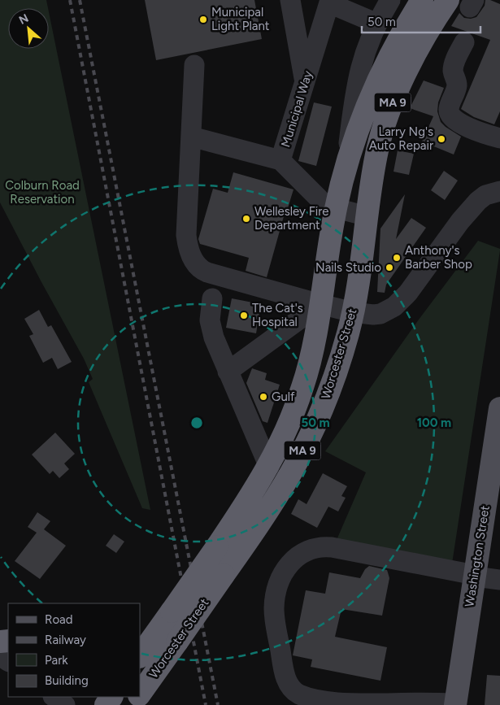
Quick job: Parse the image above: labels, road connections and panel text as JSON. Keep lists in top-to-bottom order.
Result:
{
  "streets": {
    "highway": ["MA 9", "Worcester Street"],
    "main road": ["Washington Street"],
    "street": ["Municipal Way"]
  },
  "crossings": [
    ["Municipal Way", "Worcester Street"]
  ],
  "parks": ["Colburn Road Reservation"],
  "places": [
    "Municipal Light Plant",
    "Larry Ng's Auto Repair",
    "Wellesley Fire Department",
    "Anthony's Barber Shop",
    "Nails Studio",
    "The Cat's Hospital",
    "Gulf"
  ],
  "legend": [
    "Road",
    "Railway",
    "Park",
    "Building"
  ],
  "scale_bar": "50 m",
  "north": "top left",
  "rings": ["50 m", "100 m"]
}
